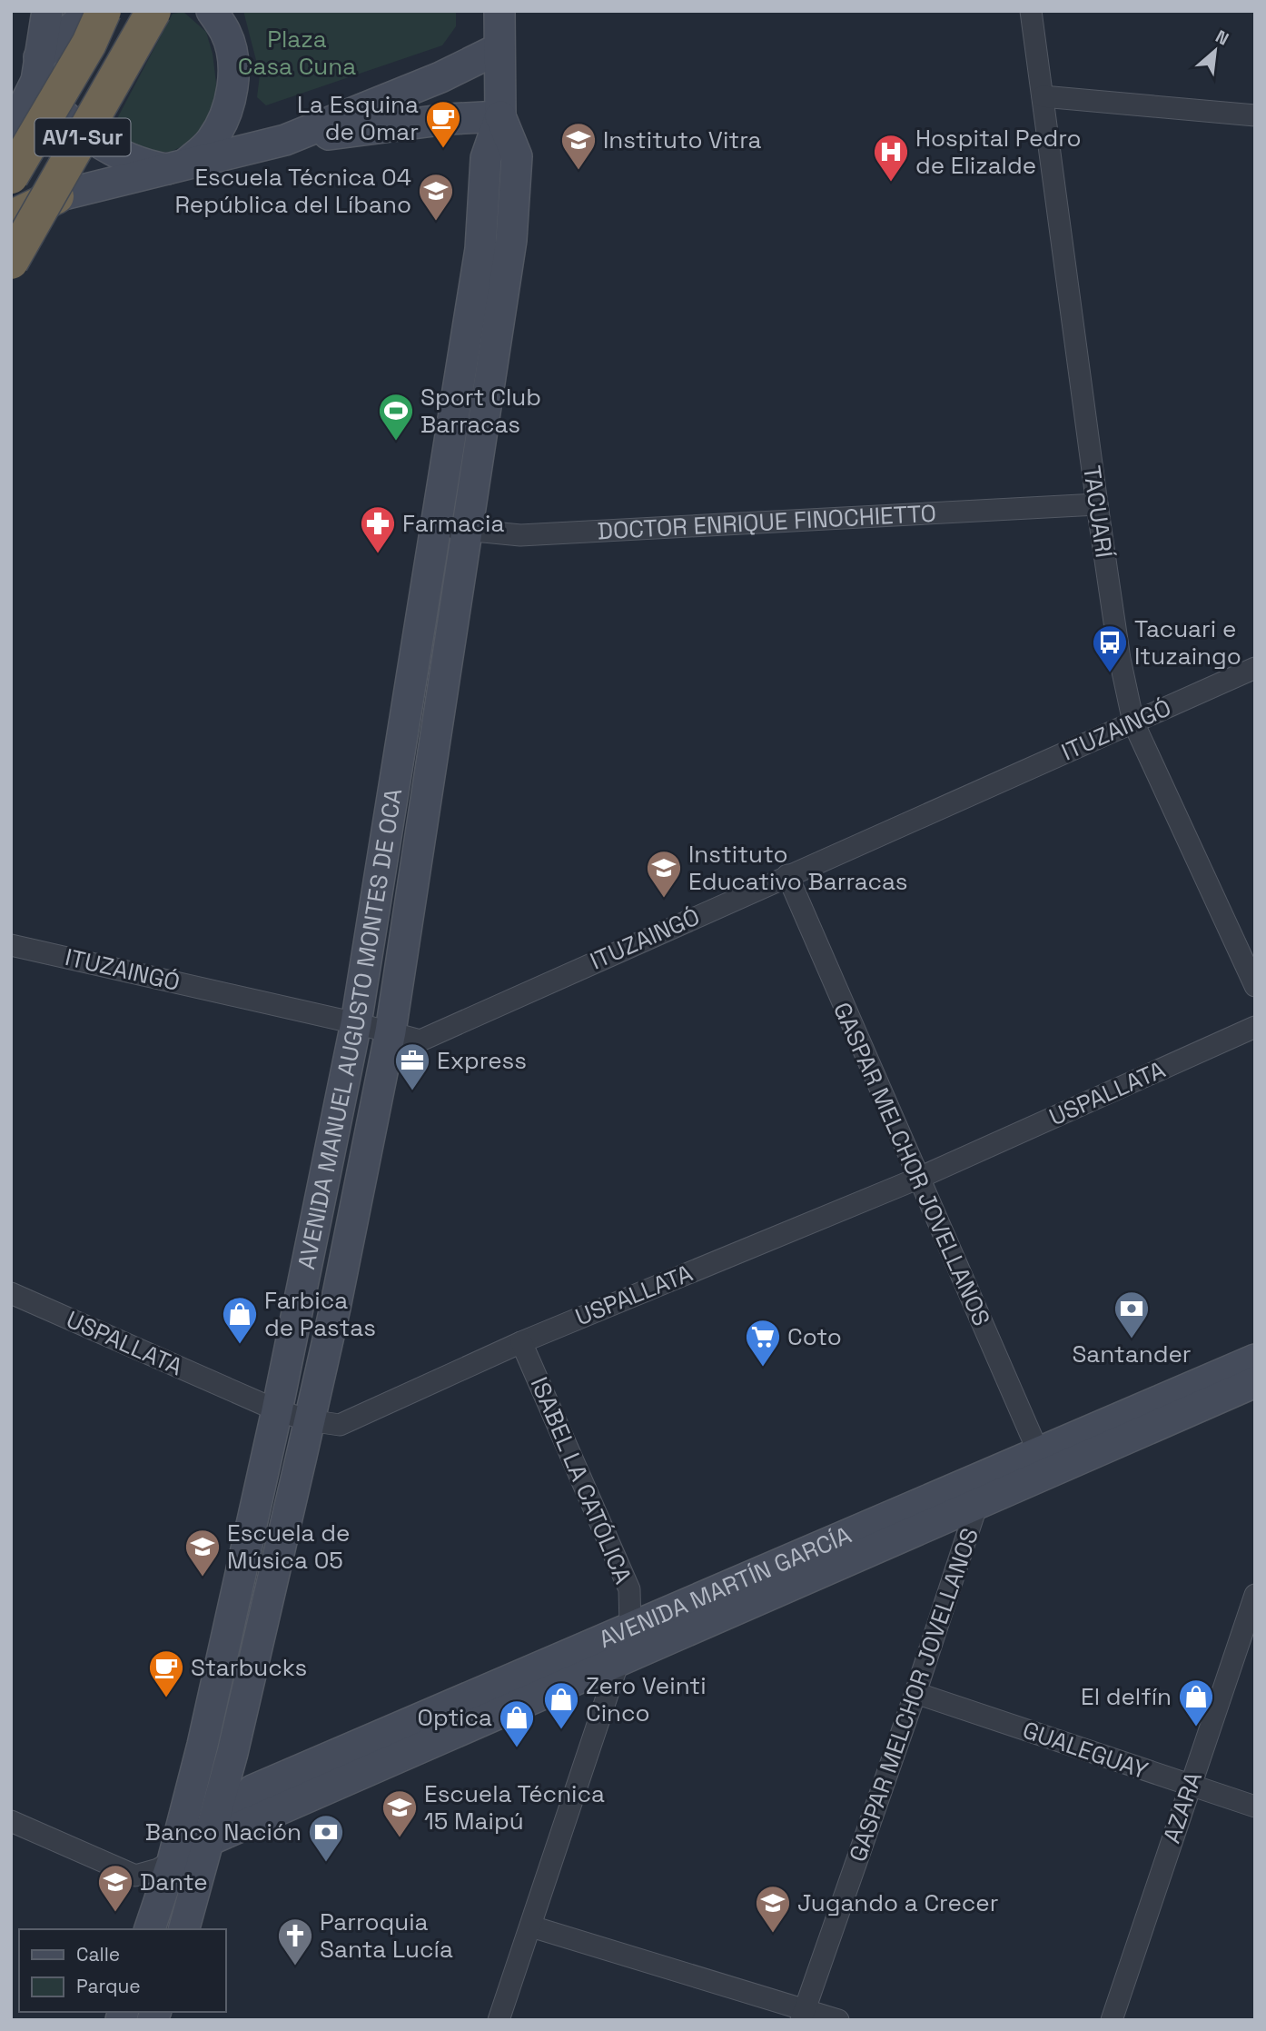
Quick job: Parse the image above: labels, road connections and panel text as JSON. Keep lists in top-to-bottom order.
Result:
{
  "streets": {
    "highway": ["AV1-Sur"],
    "main road": ["AVENIDA MANUEL AUGUSTO MONTES DE OCA", "AVENIDA MARTÍN GARCÍA"],
    "street": [
      "TACUARÍ",
      "DOCTOR ENRIQUE FINOCHIETTO",
      "ITUZAINGÓ",
      "USPALLATA",
      "GASPAR MELCHOR JOVELLANOS",
      "ISABEL LA CATÓLICA",
      "GUALEGUAY",
      "AZARA"
    ]
  },
  "crossings": [
    ["TACUARÍ", "DOCTOR ENRIQUE FINOCHIETTO"],
    ["TACUARÍ", "ITUZAINGÓ"],
    ["DOCTOR ENRIQUE FINOCHIETTO", "AVENIDA MANUEL AUGUSTO MONTES DE OCA"],
    ["ITUZAINGÓ", "AVENIDA MANUEL AUGUSTO MONTES DE OCA"],
    ["ITUZAINGÓ", "GASPAR MELCHOR JOVELLANOS"],
    ["AVENIDA MANUEL AUGUSTO MONTES DE OCA", "USPALLATA"],
    ["AVENIDA MANUEL AUGUSTO MONTES DE OCA", "AVENIDA MARTÍN GARCÍA"],
    ["USPALLATA", "GASPAR MELCHOR JOVELLANOS"],
    ["USPALLATA", "ISABEL LA CATÓLICA"],
    ["GASPAR MELCHOR JOVELLANOS", "AVENIDA MARTÍN GARCÍA"],
    ["GASPAR MELCHOR JOVELLANOS", "GUALEGUAY"],
    ["ISABEL LA CATÓLICA", "AVENIDA MARTÍN GARCÍA"],
    ["GUALEGUAY", "AZARA"]
  ],
  "parks": ["Plaza Casa Cuna"],
  "places": {
    "cafe": ["La Esquina de Omar", "Starbucks"],
    "school or university": [
      "Instituto Vitra",
      "Escuela Técnica 04 República del Líbano",
      "Instituto Educativo Barracas",
      "Escuela de Música 05",
      "Escuela Técnica 15 Maipú",
      "Dante",
      "Jugando a Crecer"
    ],
    "hospital": ["Hospital Pedro de Elizalde"],
    "sports": ["Sport Club Barracas"],
    "pharmacy": ["Farmacia"],
    "bus stop": ["Tacuari e Ituzaingo"],
    "office": ["Express"],
    "bank": ["Santander", "Banco Nación"],
    "shop": [
      "Farbica de Pastas",
      "El delfín",
      "Zero Veinti Cinco",
      "Optica"
    ],
    "supermarket": ["Coto"],
    "church": ["Parroquia Santa Lucía"]
  },
  "legend": ["Calle", "Parque"],
  "north": "top right"
}
